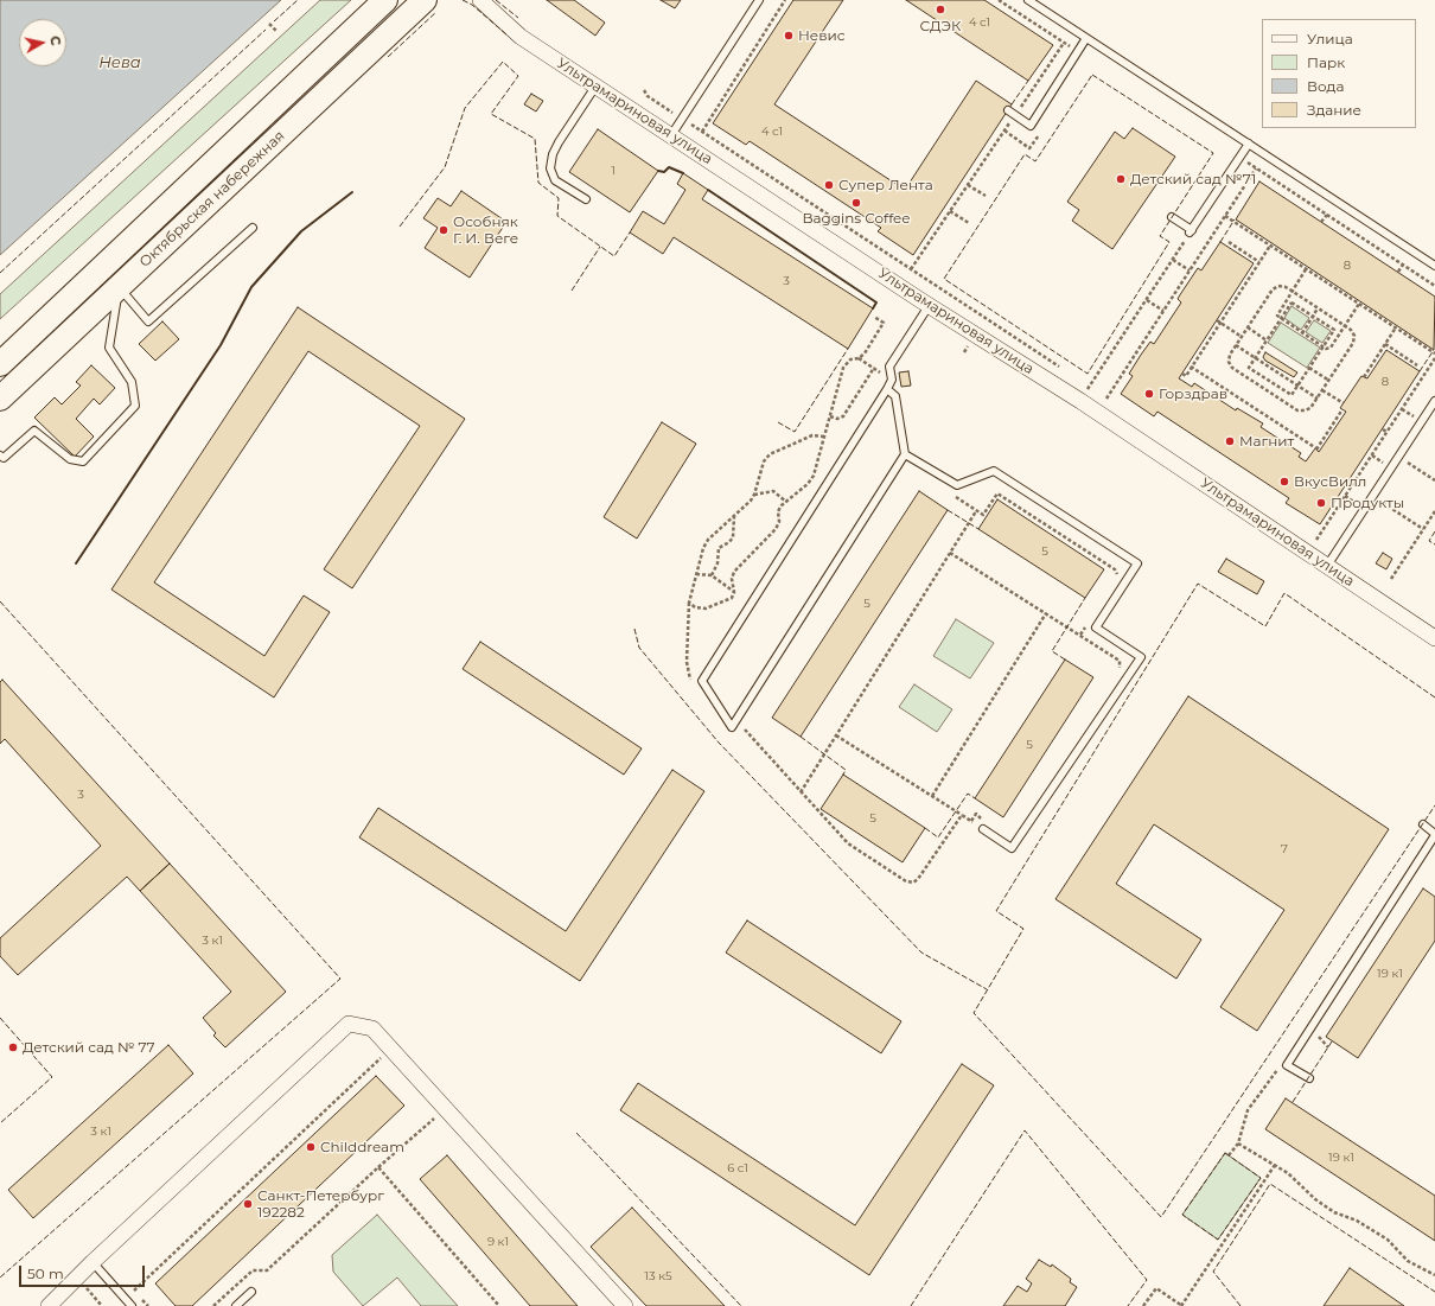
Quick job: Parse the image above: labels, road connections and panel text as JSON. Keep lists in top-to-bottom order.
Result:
{
  "streets": {
    "main road": ["Октябрьская набережная"],
    "street": ["Ультрамариновая улица"]
  },
  "water": ["Нева"],
  "places": [
    "СДЭК",
    "Невис",
    "Детский сад №71",
    "Супер Лента",
    "Baggins Coffee",
    "Особняк Г. И. Веге",
    "Горздрав",
    "Магнит",
    "ВкусВилл",
    "Продукты",
    "Детский сад № 77",
    "Childdream",
    "Санкт-Петербург 192282"
  ],
  "house_numbers": [
    "4 с1",
    "4 с1",
    "1",
    "8",
    "3",
    "8",
    "5",
    "5",
    "5",
    "3",
    "5",
    "7",
    "3 к1",
    "19 к1",
    "3 к1",
    "19 к1",
    "6 с1",
    "9 к1",
    "13 к5"
  ],
  "legend": [
    "Улица",
    "Парк",
    "Вода",
    "Здание"
  ],
  "scale_bar": "50 m",
  "north": "right"
}
